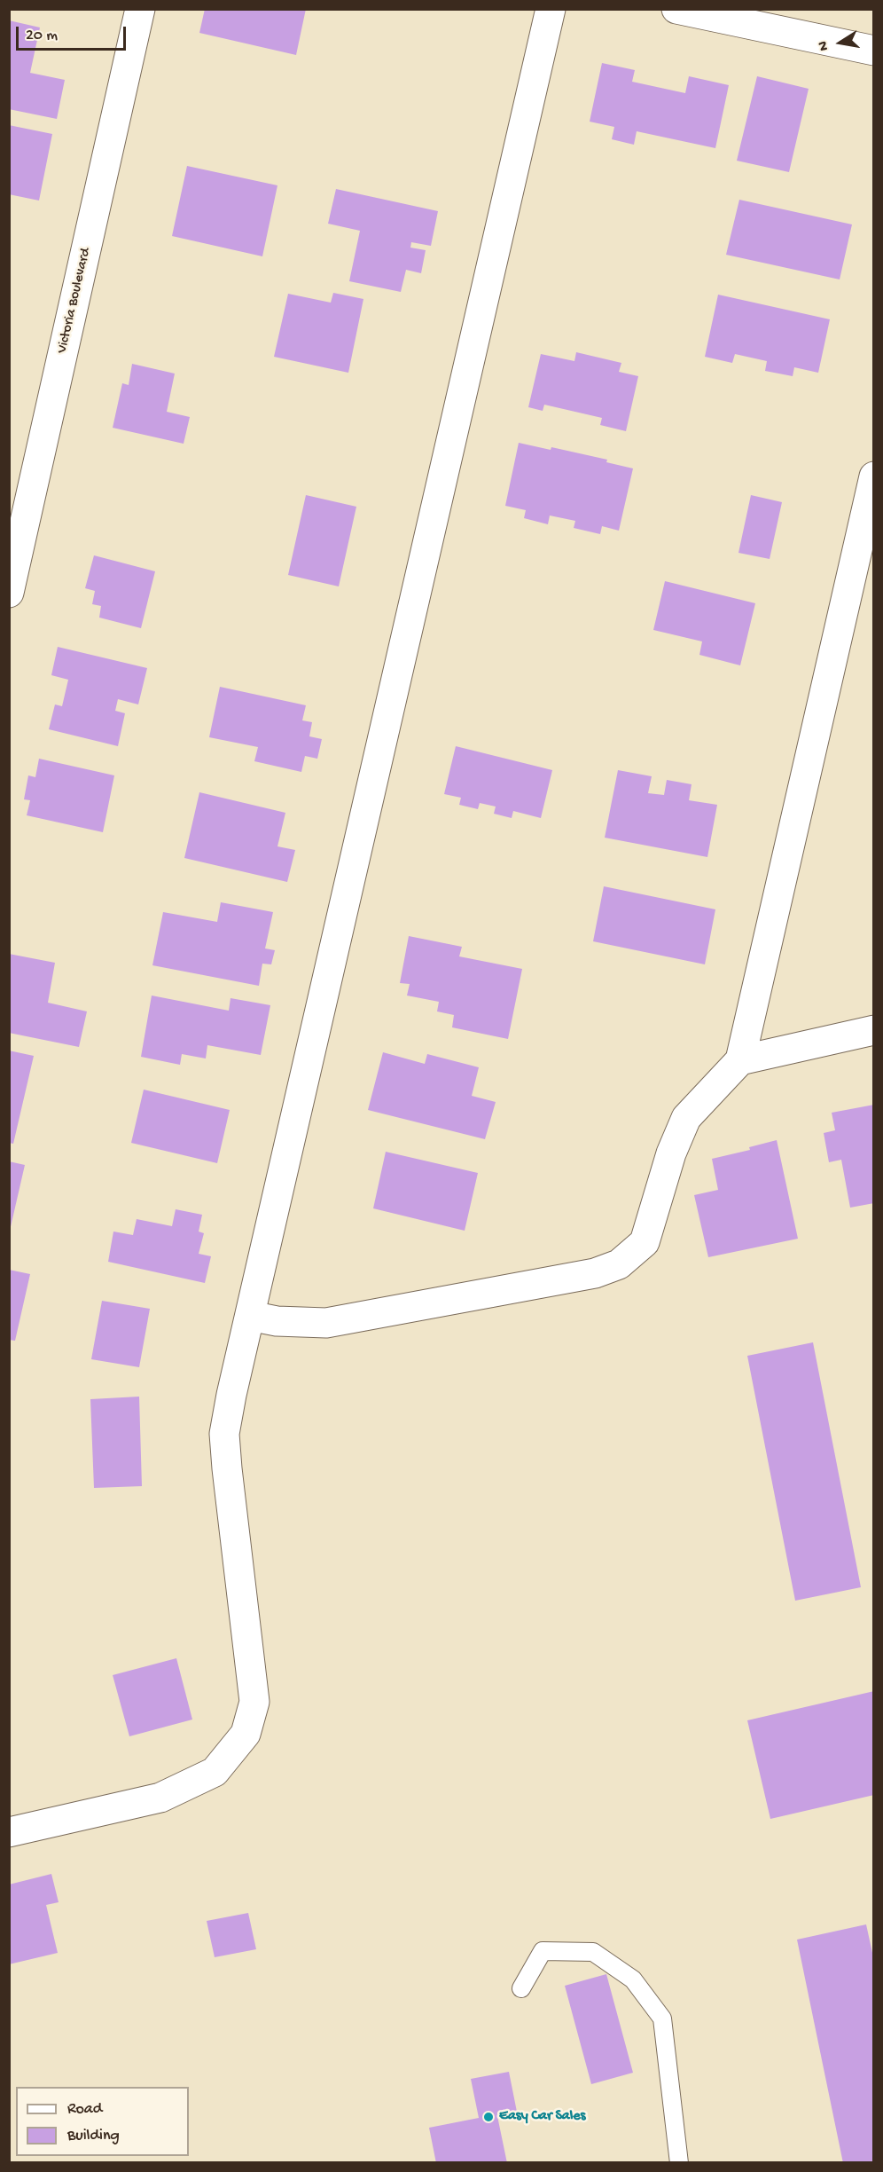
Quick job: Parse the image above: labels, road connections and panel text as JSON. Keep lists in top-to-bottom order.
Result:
{
  "streets": {
    "street": ["Victoria Boulevard"]
  },
  "places": ["Easy Car Sales"],
  "legend": ["Road", "Building"],
  "scale_bar": "20 m",
  "north": "left"
}
